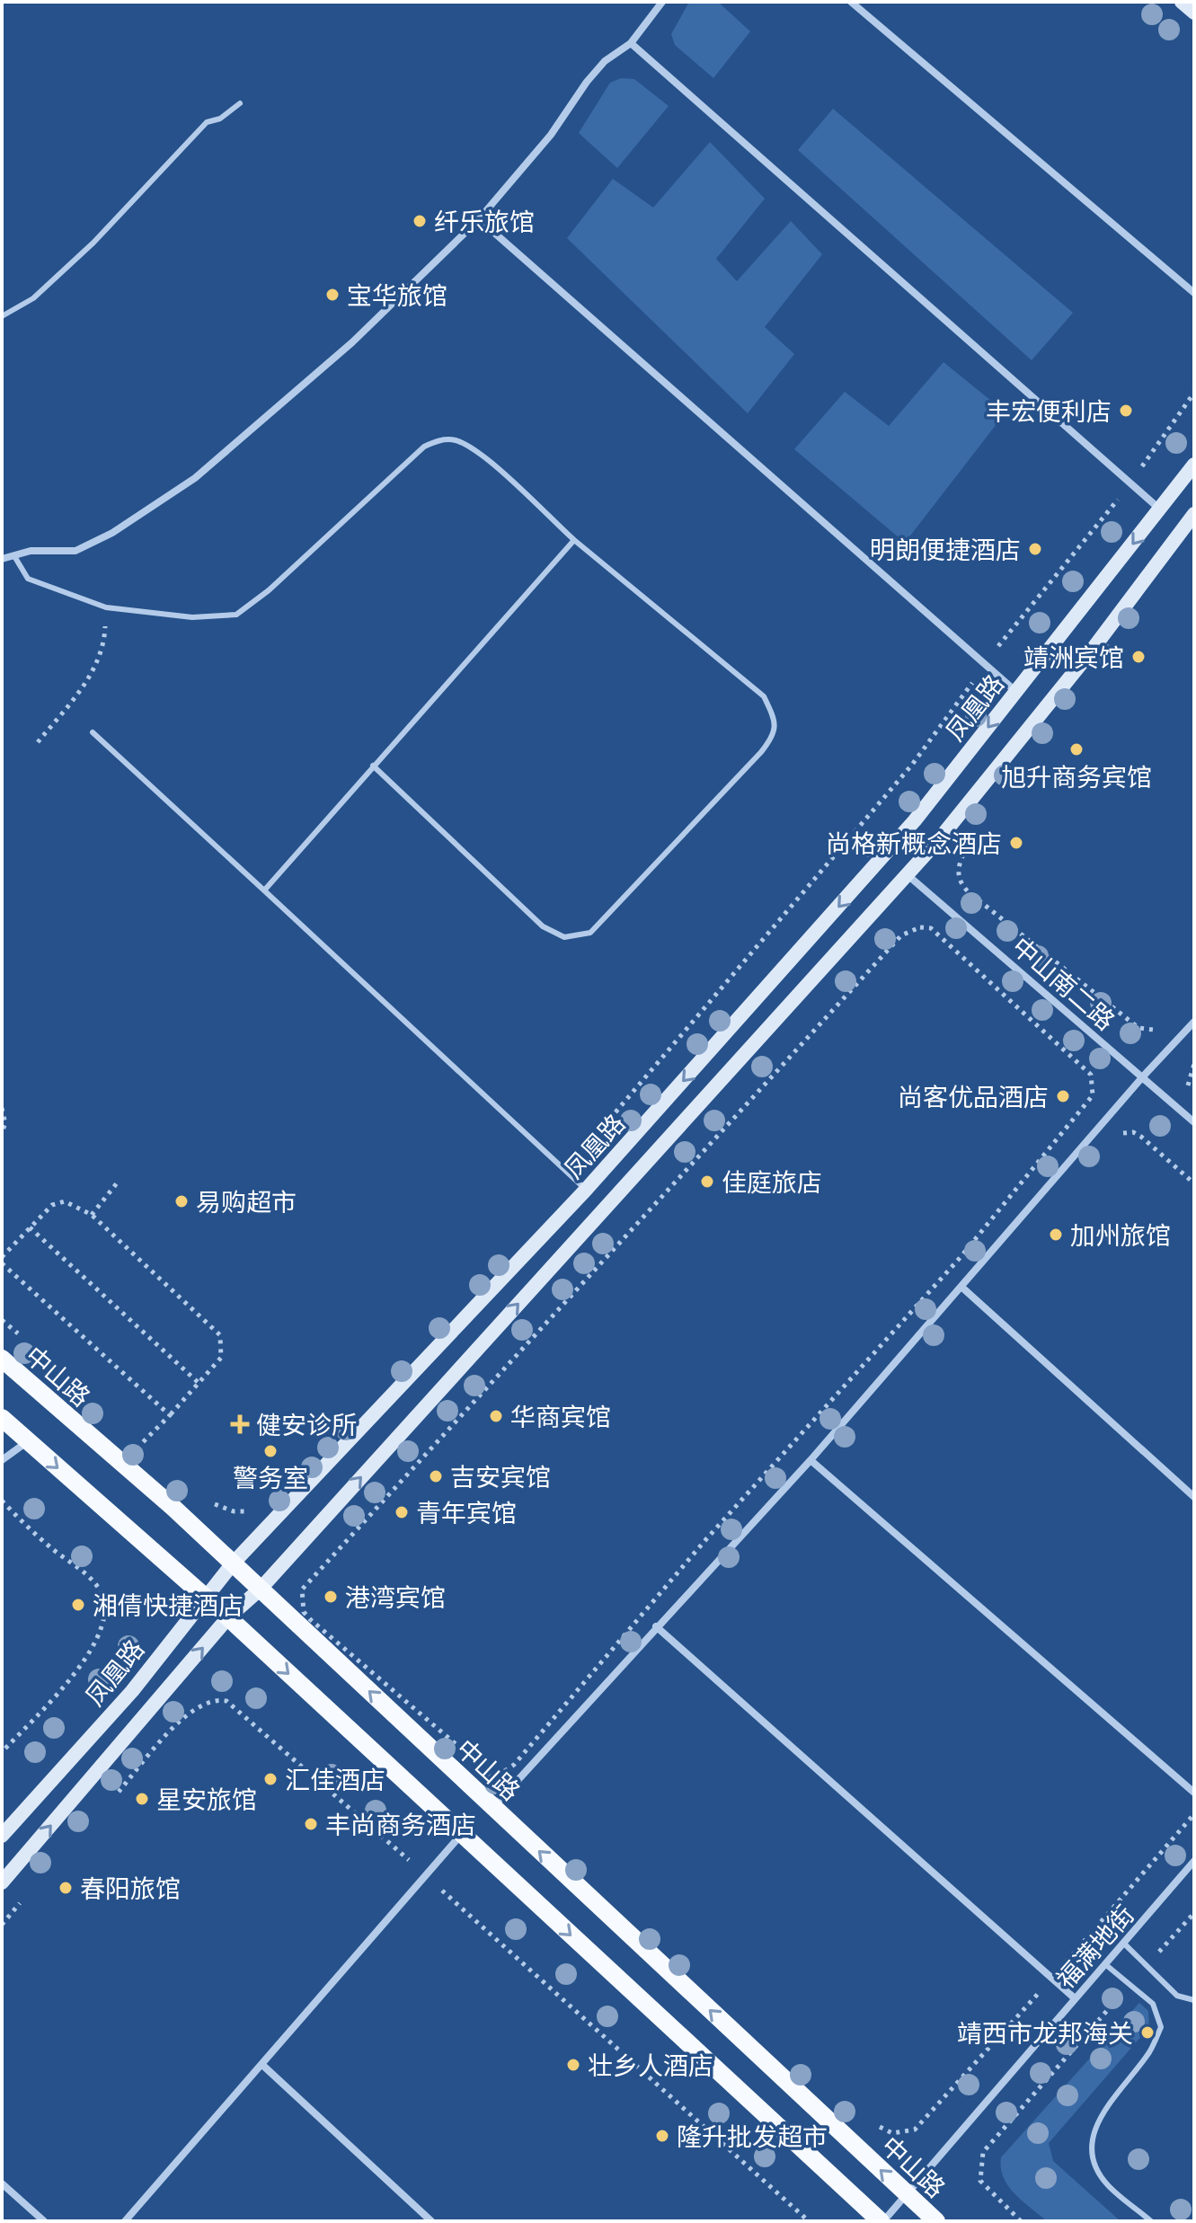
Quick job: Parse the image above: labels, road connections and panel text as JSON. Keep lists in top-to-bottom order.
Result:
{
  "streets": {
    "main road": ["凤凰路", "中山路"],
    "street": ["中山南二路", "福满地街"]
  },
  "crossings": [
    ["凤凰路", "中山南二路"],
    ["凤凰路", "中山路"],
    ["中山路", "福满地街"]
  ],
  "places": {
    "other": [
      "纤乐旅馆",
      "宝华旅馆",
      "丰宏便利店",
      "明朗便捷酒店",
      "靖洲宾馆",
      "旭升商务宾馆",
      "尚格新概念酒店",
      "尚客优品酒店",
      "佳庭旅店",
      "易购超市",
      "加州旅馆",
      "华商宾馆",
      "警务室",
      "吉安宾馆",
      "青年宾馆",
      "港湾宾馆",
      "湘倩快捷酒店",
      "汇佳酒店",
      "星安旅馆",
      "丰尚商务酒店",
      "春阳旅馆",
      "靖西市龙邦海关",
      "壮乡人酒店",
      "隆升批发超市"
    ],
    "health": ["健安诊所"]
  }
}
